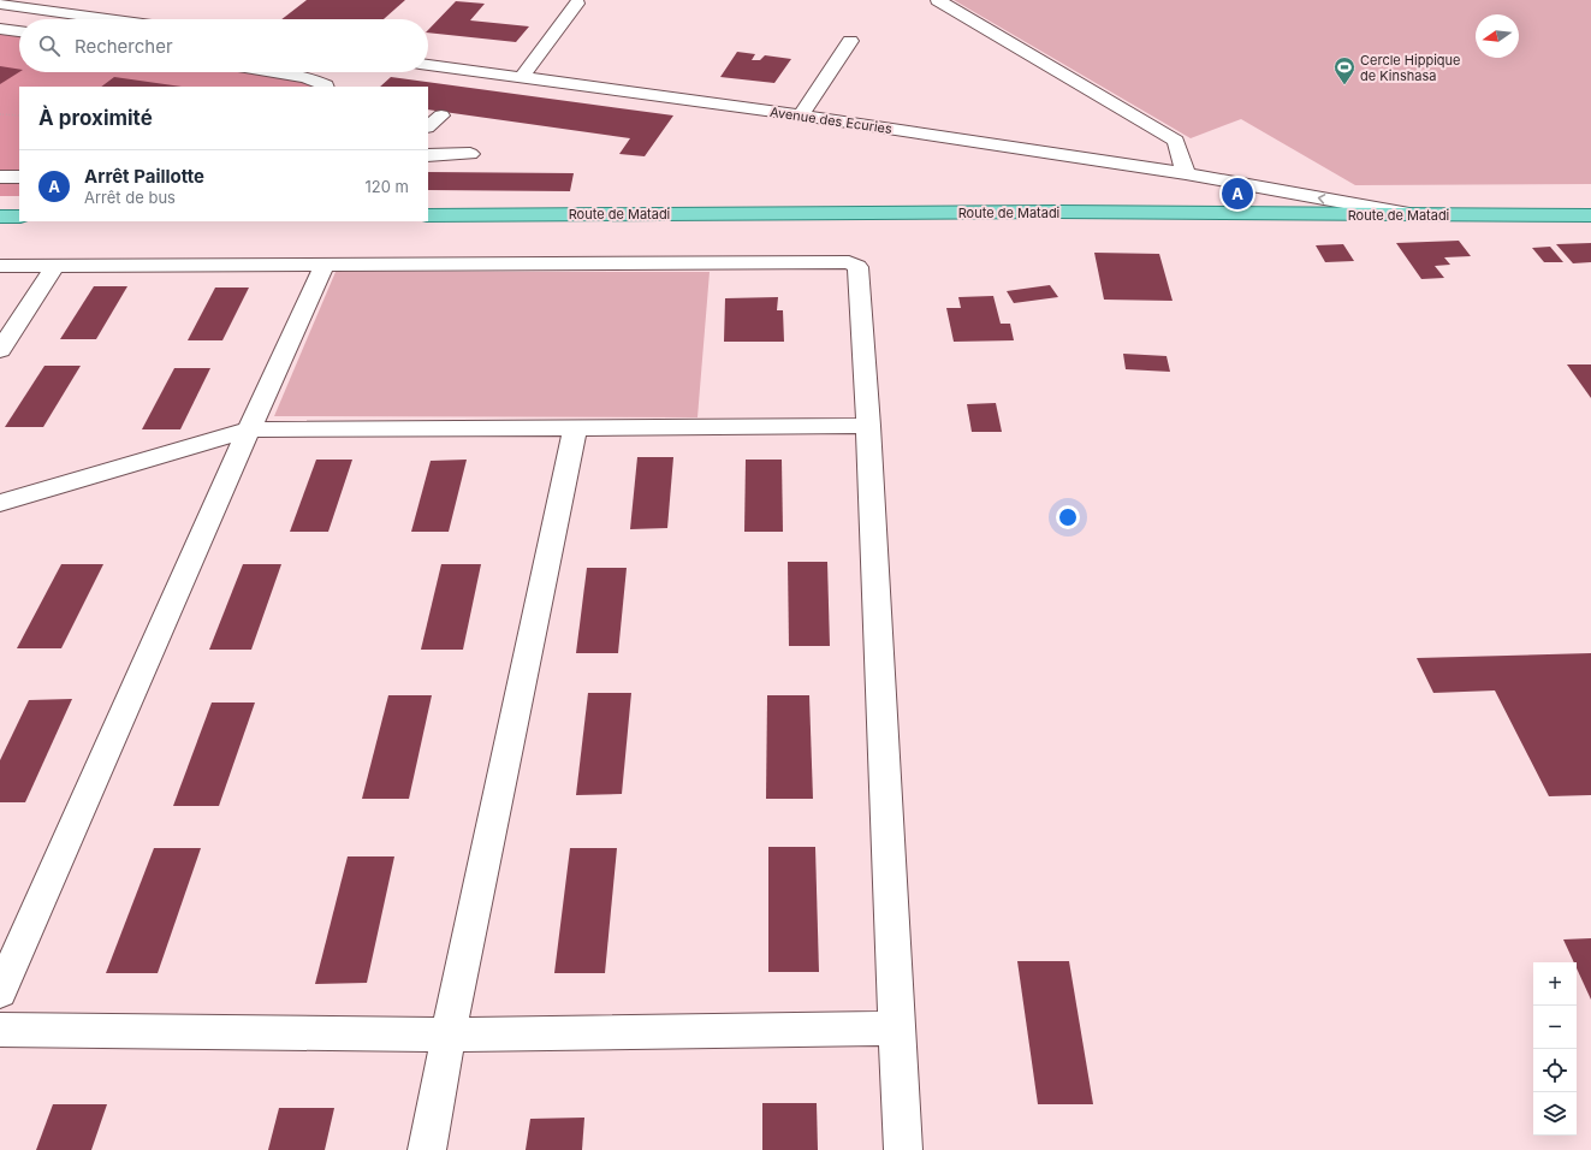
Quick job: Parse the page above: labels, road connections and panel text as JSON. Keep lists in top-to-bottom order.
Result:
{
  "streets": {
    "main road": ["Route de Matadi"],
    "street": ["Avenue des Ecuries"]
  },
  "crossings": [
    ["Avenue des Ecuries", "Route de Matadi"]
  ],
  "places": {
    "sports": ["Cercle Hippique de Kinshasa"]
  },
  "north": "left",
  "page": {
    "search": "Rechercher",
    "heading": "À proximité",
    "list": [
      {
        "mark": "A",
        "name": "Arrêt Paillotte",
        "note": "Arrêt de bus",
        "value": "120 m"
      }
    ],
    "pins": "A",
    "map_buttons": ["+", "−"]
  }
}
